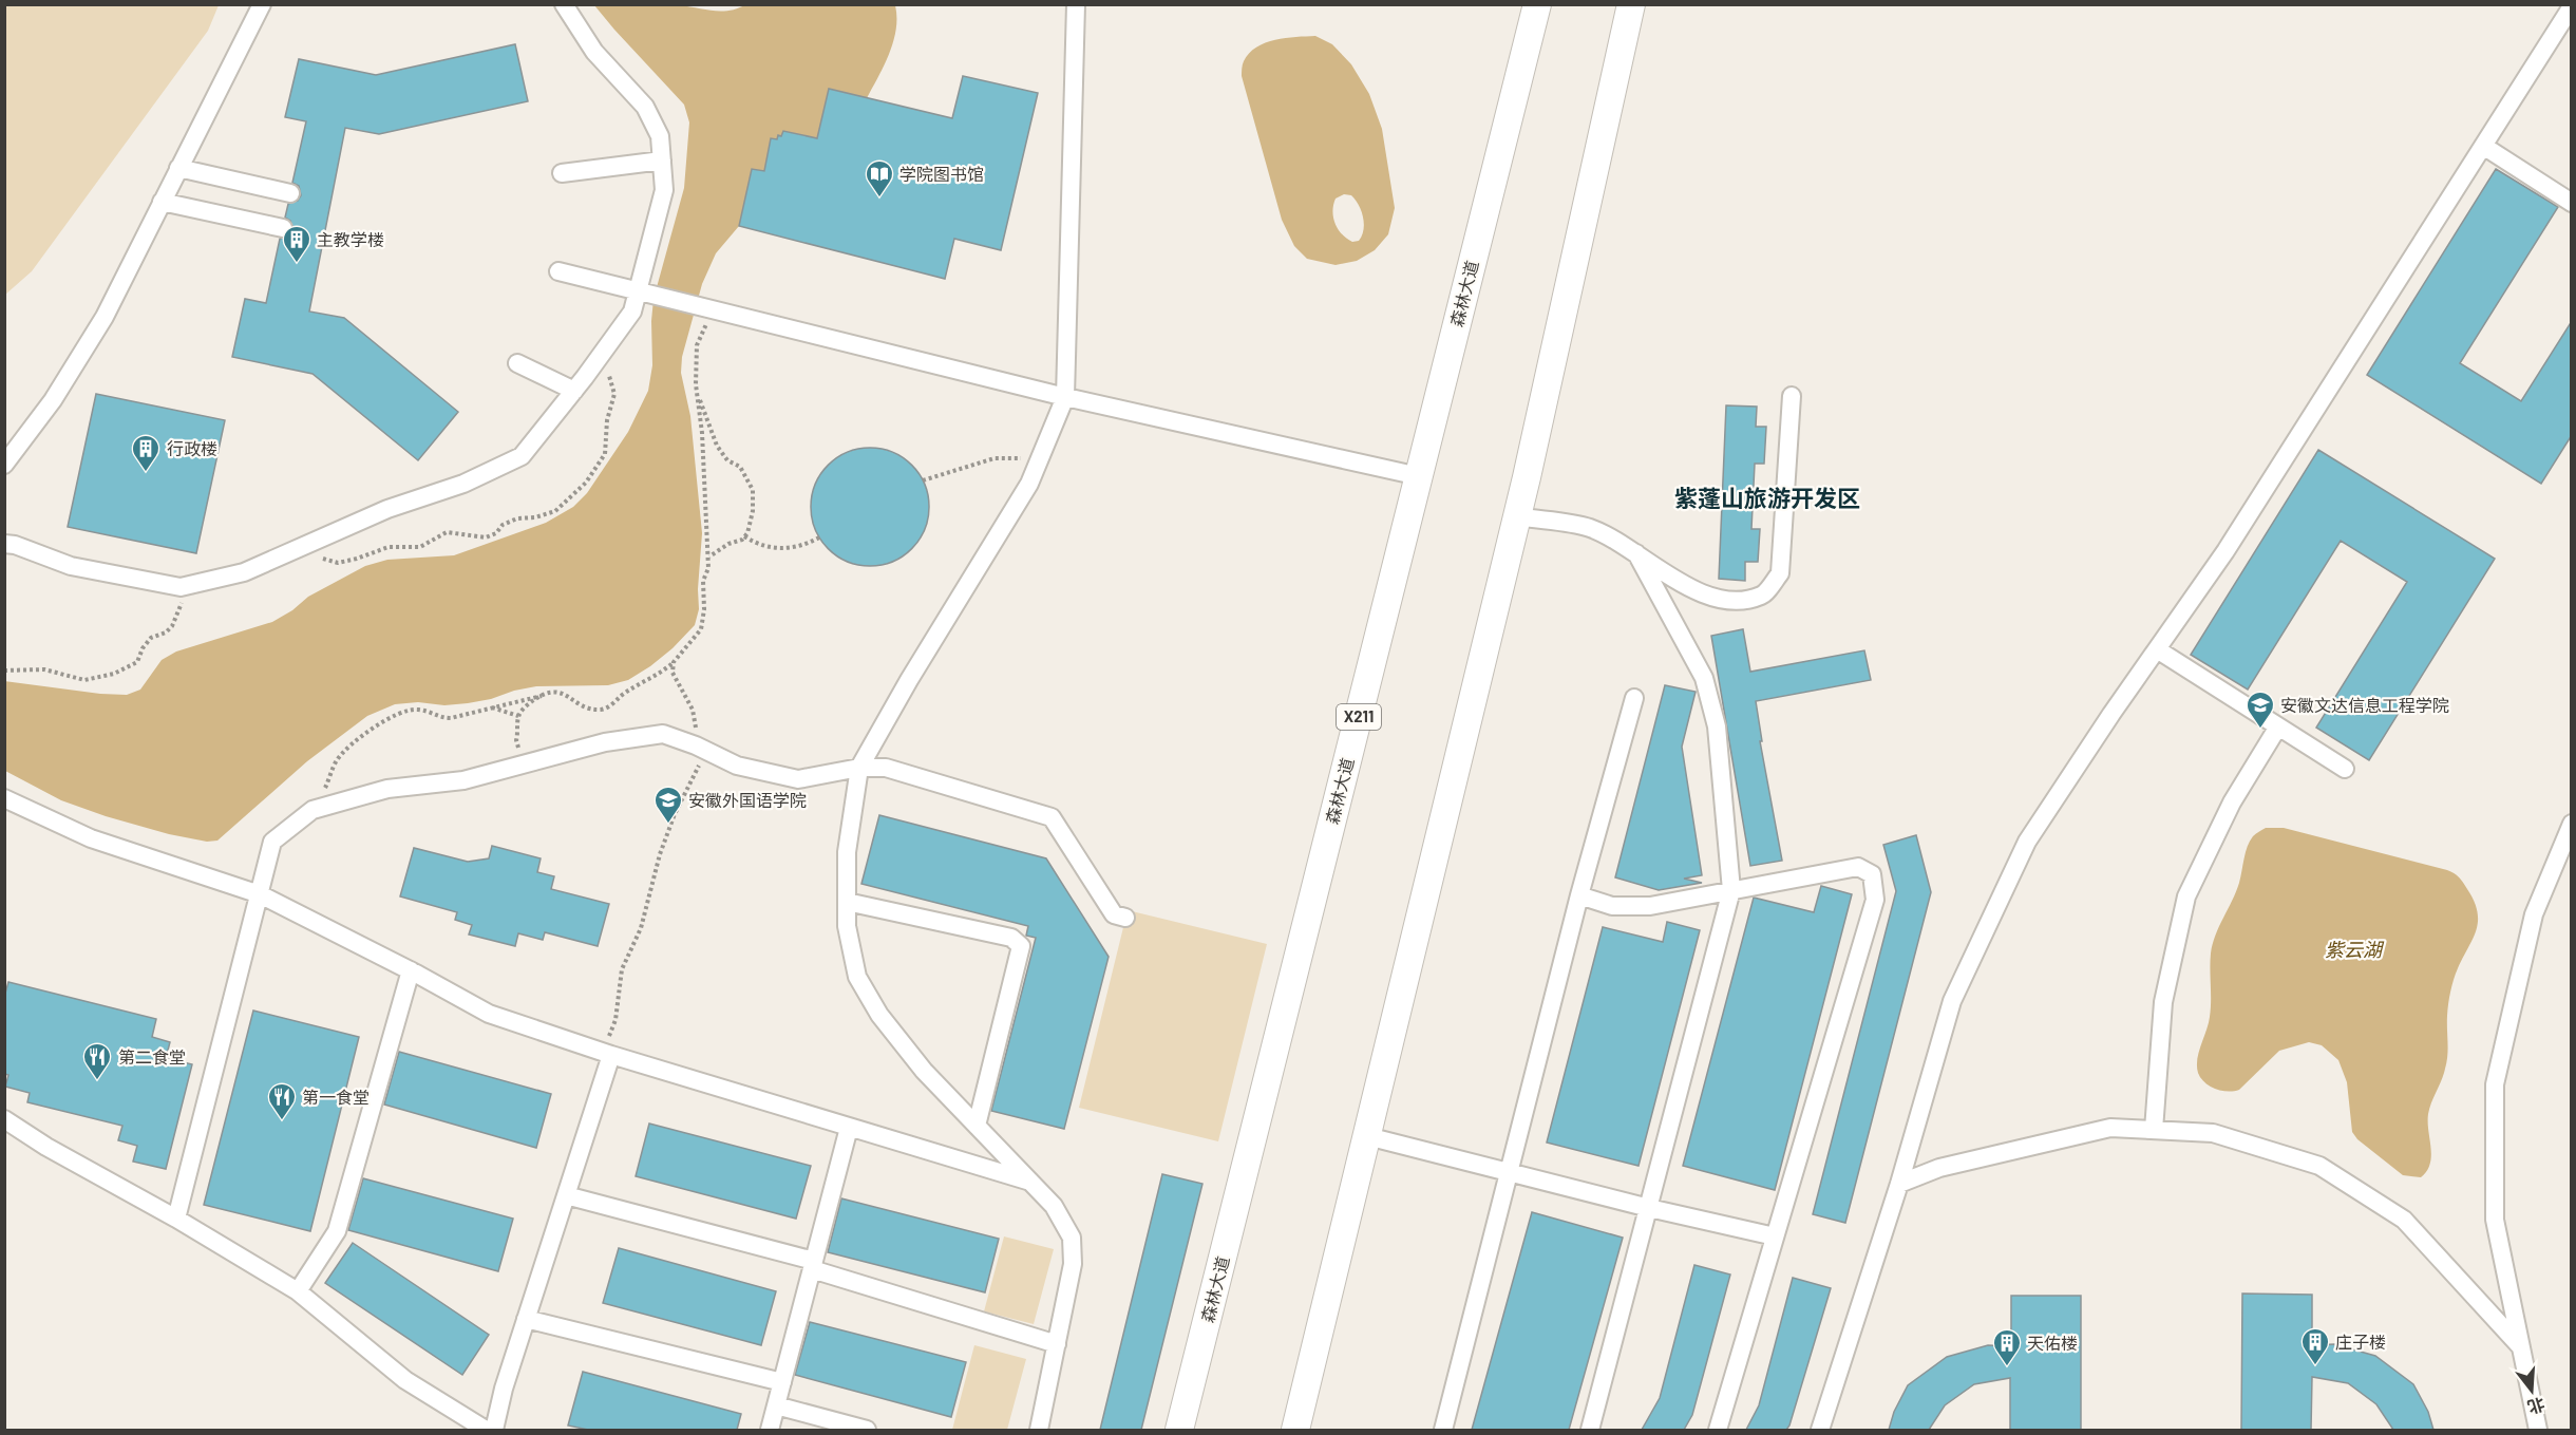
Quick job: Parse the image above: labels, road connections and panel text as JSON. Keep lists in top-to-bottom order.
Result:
{
  "streets": {
    "main road": ["森林大道", "X211"]
  },
  "districts": ["紫蓬山旅游开发区"],
  "water": ["紫云湖"],
  "places": {
    "library": ["学院图书馆"],
    "building": [
      "主教学楼",
      "行政楼",
      "庄子楼",
      "天佑楼"
    ],
    "school or university": ["安徽文达信息工程学院", "安徽外国语学院"],
    "restaurant": ["第二食堂", "第一食堂"]
  },
  "north": "bottom"
}
